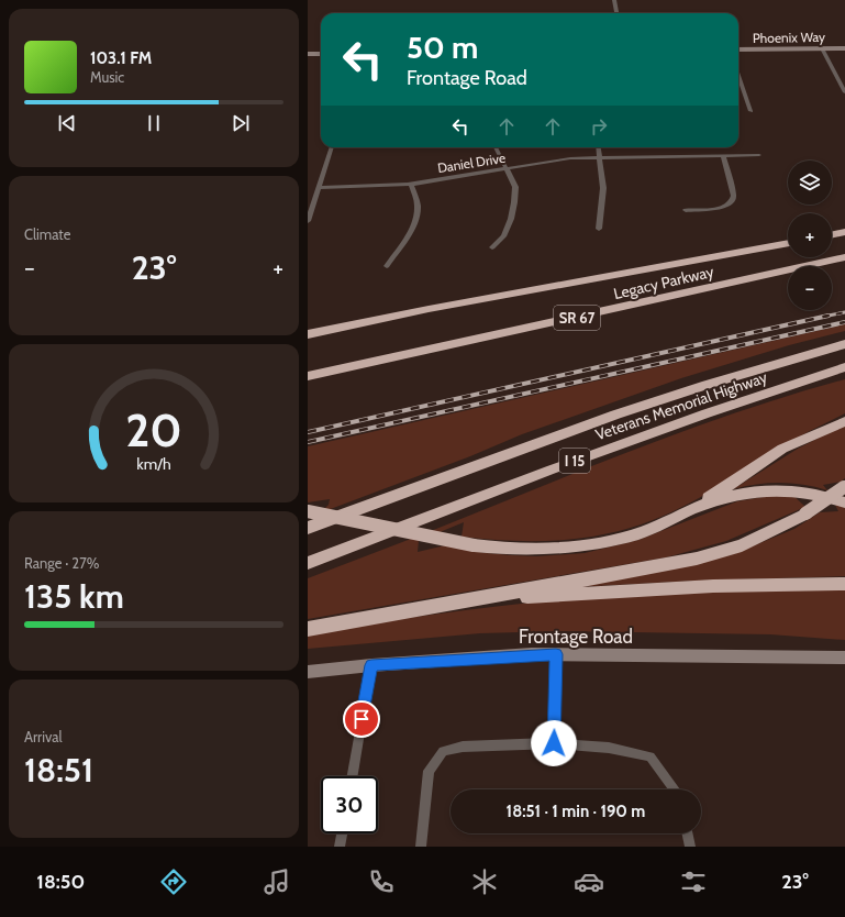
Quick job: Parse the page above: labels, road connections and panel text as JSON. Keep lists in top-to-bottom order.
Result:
{
  "streets": {
    "highway": [
      "Legacy Parkway",
      "SR 67",
      "Veterans Memorial Highway",
      "I 15"
    ],
    "street": ["Phoenix Way", "Daniel Drive", "Frontage Road"]
  },
  "page": {
    "turn": ["50 m", "Frontage Road"],
    "song": ["103.1 FM", "Music"],
    "map_buttons": ["+", "−"],
    "tile": [
      "Climate",
      ["Range · 27%", "135 km"],
      ["Arrival", "18:51"]
    ],
    "heat": ["−", "23°", "+"],
    "limit": "30",
    "trip": "18:51 · 1 min · 190 m",
    "tabs": ["18:50", "23°"],
    "gauge": ["20", "km/h"]
  }
}
